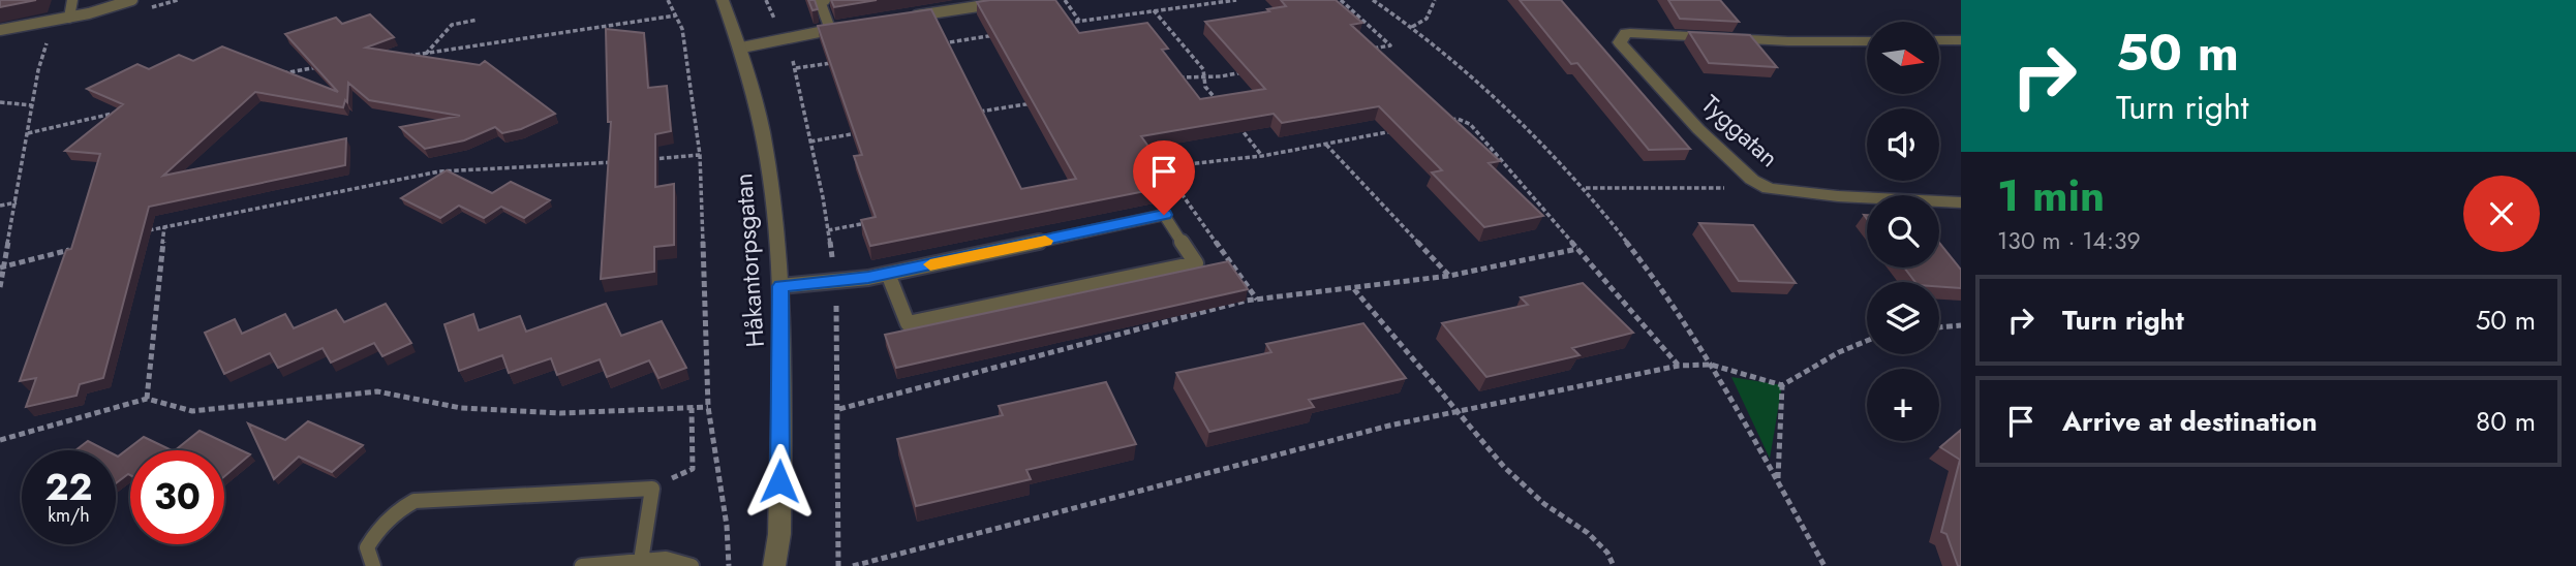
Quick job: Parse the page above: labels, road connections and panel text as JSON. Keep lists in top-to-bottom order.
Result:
{
  "streets": {
    "street": ["Tyggatan", "Håkantorpsgatan"]
  },
  "north": "right",
  "page": {
    "turn": ["50 m", "Turn right"],
    "map_buttons": "+",
    "heading": ["1 min", "130 m · 14:39"],
    "list": [
      {
        "name": "Turn right",
        "value": "50 m"
      },
      {
        "name": "Arrive at destination",
        "value": "80 m"
      }
    ],
    "speed": "22 km/h",
    "limit": "30"
  }
}
